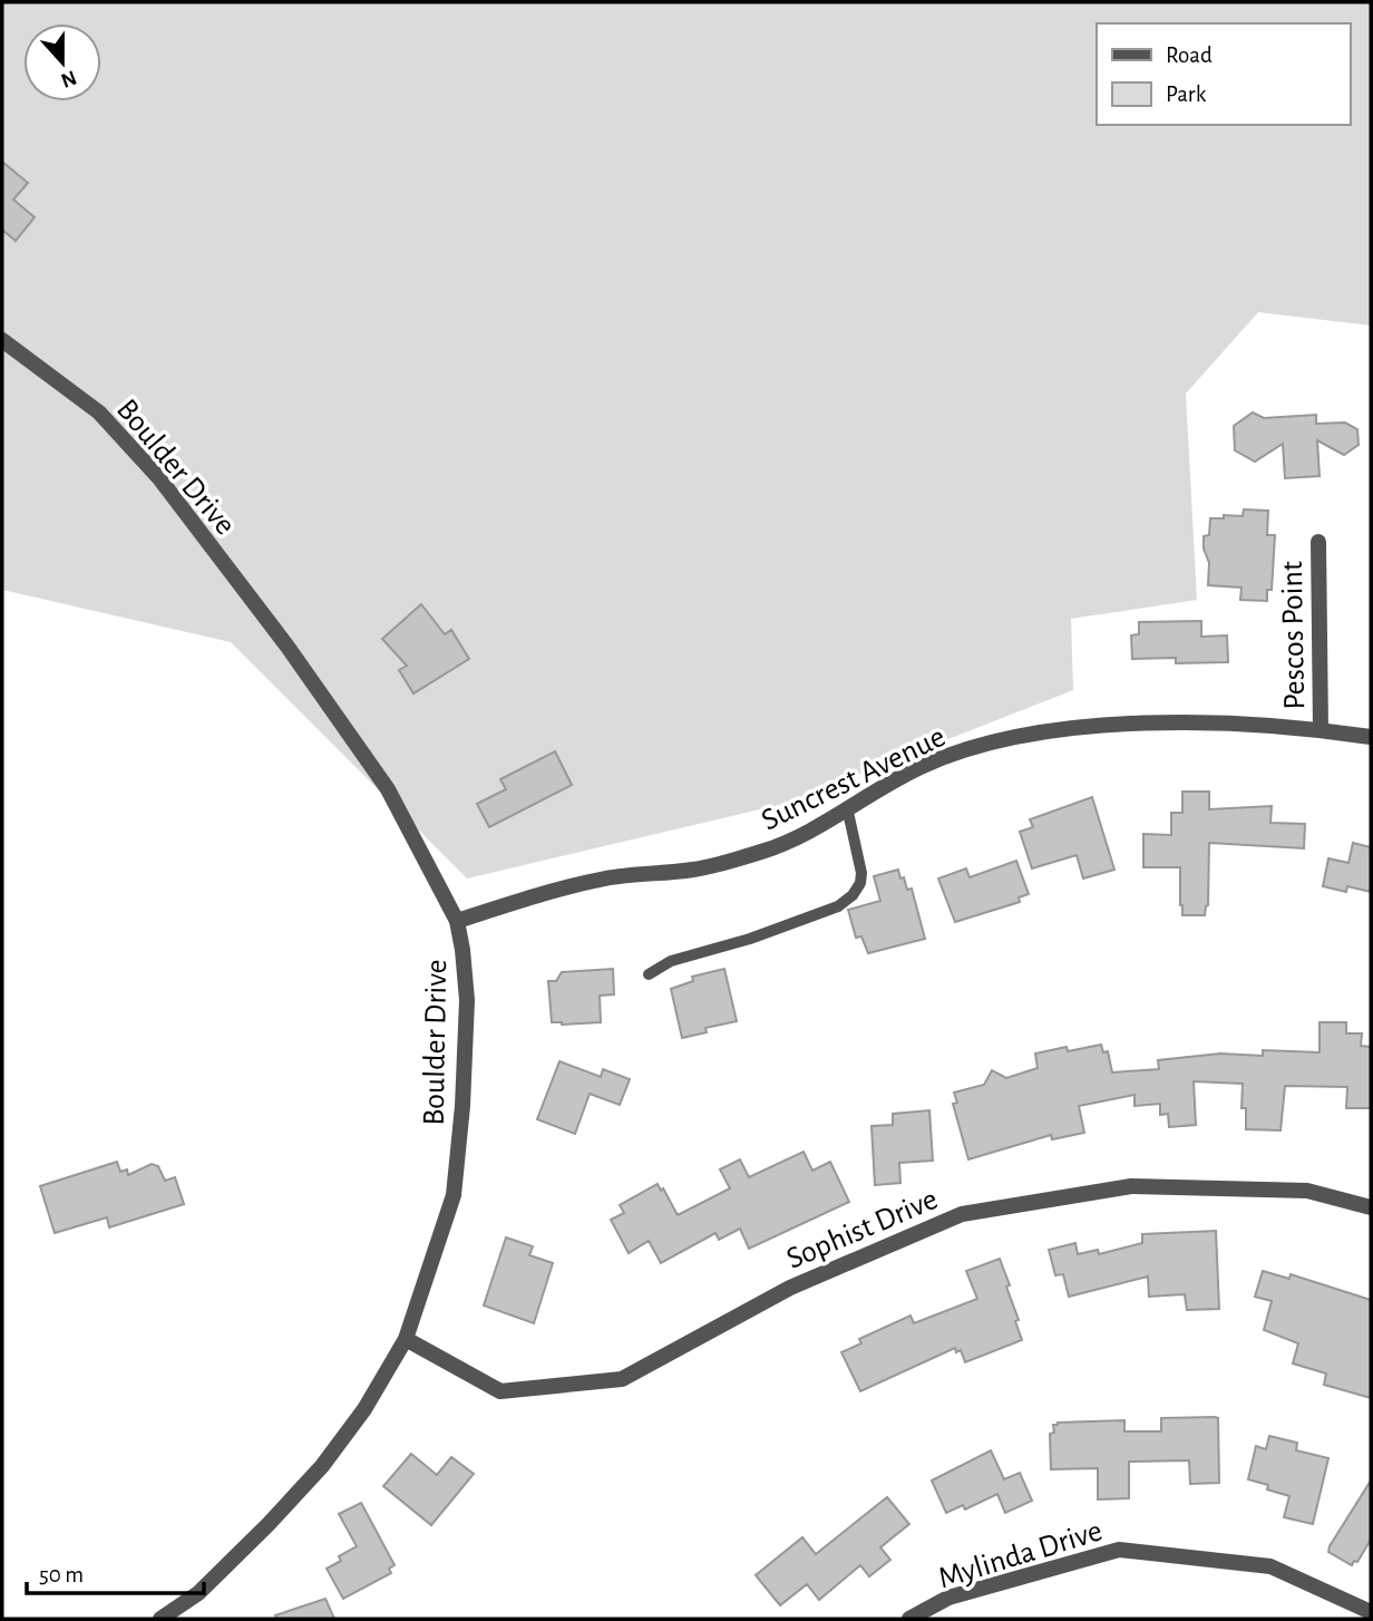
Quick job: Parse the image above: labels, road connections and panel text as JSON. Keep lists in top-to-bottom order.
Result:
{
  "streets": {
    "street": [
      "Boulder Drive",
      "Pescos Point",
      "Suncrest Avenue",
      "Sophist Drive",
      "Mylinda Drive"
    ]
  },
  "crossings": [
    ["Boulder Drive", "Suncrest Avenue"],
    ["Boulder Drive", "Sophist Drive"],
    ["Pescos Point", "Suncrest Avenue"]
  ],
  "legend": ["Road", "Park"],
  "scale_bar": "50 m",
  "north": "bottom"
}
